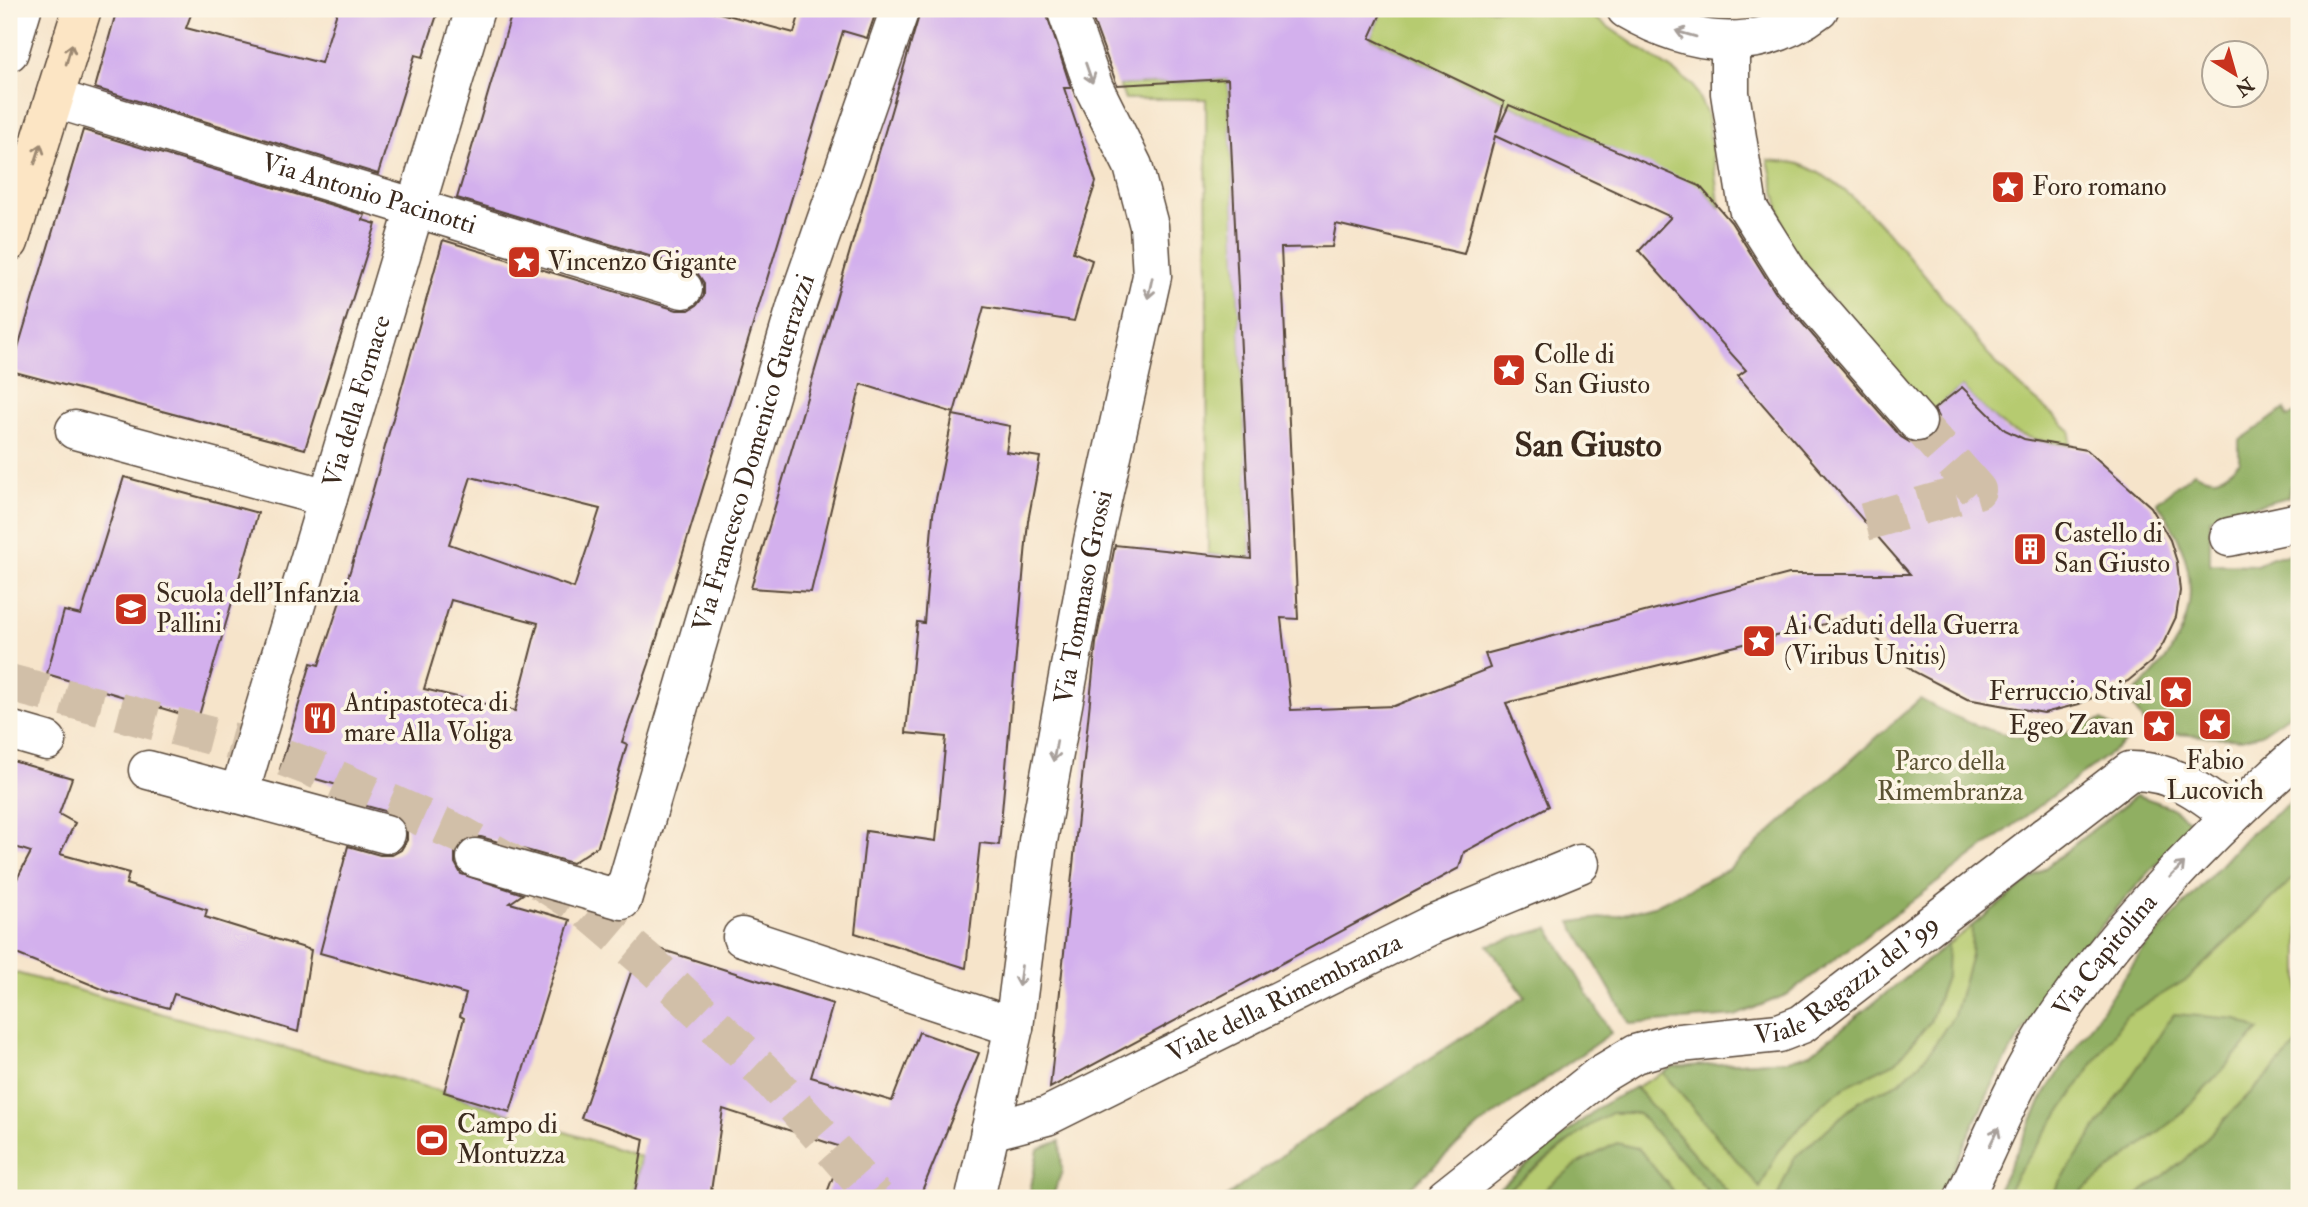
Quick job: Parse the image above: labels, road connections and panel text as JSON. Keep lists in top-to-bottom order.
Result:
{
  "streets": {
    "street": [
      "Via Antonio Pacinotti",
      "Via della Fornace",
      "Via Francesco Domenico Guerrazzi",
      "Via Tommaso Grossi",
      "Via Capitolina",
      "Viale Ragazzi del '99",
      "Viale della Rimembranza"
    ]
  },
  "crossings": [
    ["Via Antonio Pacinotti", "Via della Fornace"],
    ["Via Tommaso Grossi", "Viale della Rimembranza"],
    ["Via Capitolina", "Viale Ragazzi del '99"]
  ],
  "one_way": ["Via Tommaso Grossi", "Via Capitolina"],
  "districts": ["San Giusto"],
  "parks": ["Parco della Rimembranza"],
  "places": {
    "place": [
      "Foro romano",
      "Vincenzo Gigante",
      "Colle di San Giusto",
      "Ai Caduti della Guerra (Viribus Unitis)",
      "Ferruccio Stival",
      "Fabio Lucovich",
      "Egeo Zavan"
    ],
    "building": ["Castello di San Giusto"],
    "school or university": ["Scuola dell'Infanzia Pallini"],
    "restaurant": ["Antipastoteca di mare Alla Voliga"],
    "sports": ["Campo di Montuzza"]
  },
  "north": "bottom right"
}
